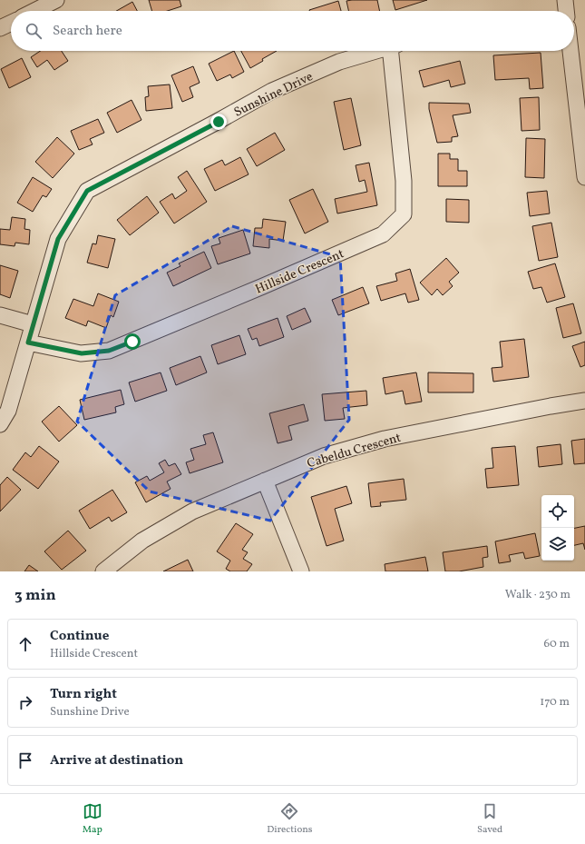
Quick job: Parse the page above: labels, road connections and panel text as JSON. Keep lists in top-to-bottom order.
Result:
{
  "streets": {
    "street": ["Sunshine Drive", "Hillside Crescent", "Cabeldu Crescent"]
  },
  "crossings": [
    ["Sunshine Drive", "Hillside Crescent"]
  ],
  "page": {
    "search": "Search here",
    "heading": ["3 min", "Walk · 230 m"],
    "list": [
      ["Continue", "Hillside Crescent", "60 m"],
      ["Turn right", "Sunshine Drive", "170 m"],
      "Arrive at destination"
    ],
    "nav": ["Map", "Directions", "Saved"]
  }
}
